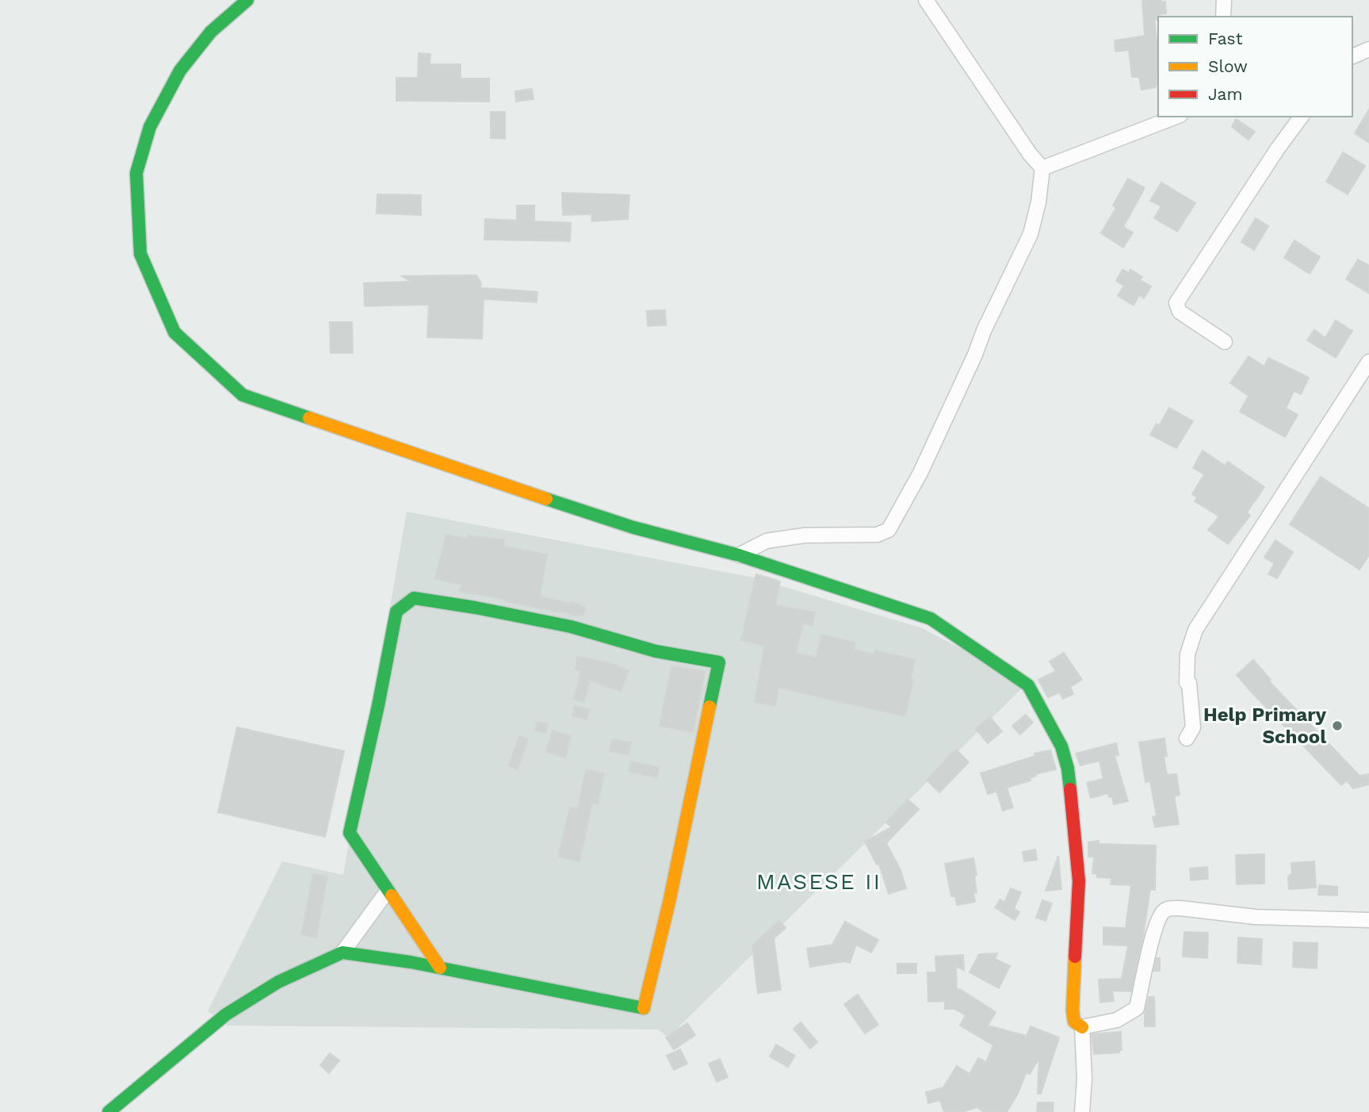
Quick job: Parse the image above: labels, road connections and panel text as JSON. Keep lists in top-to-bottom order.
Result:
{
  "districts": ["MASESE II"],
  "places": ["Help Primary School"],
  "legend": ["Fast", "Slow", "Jam"]
}
